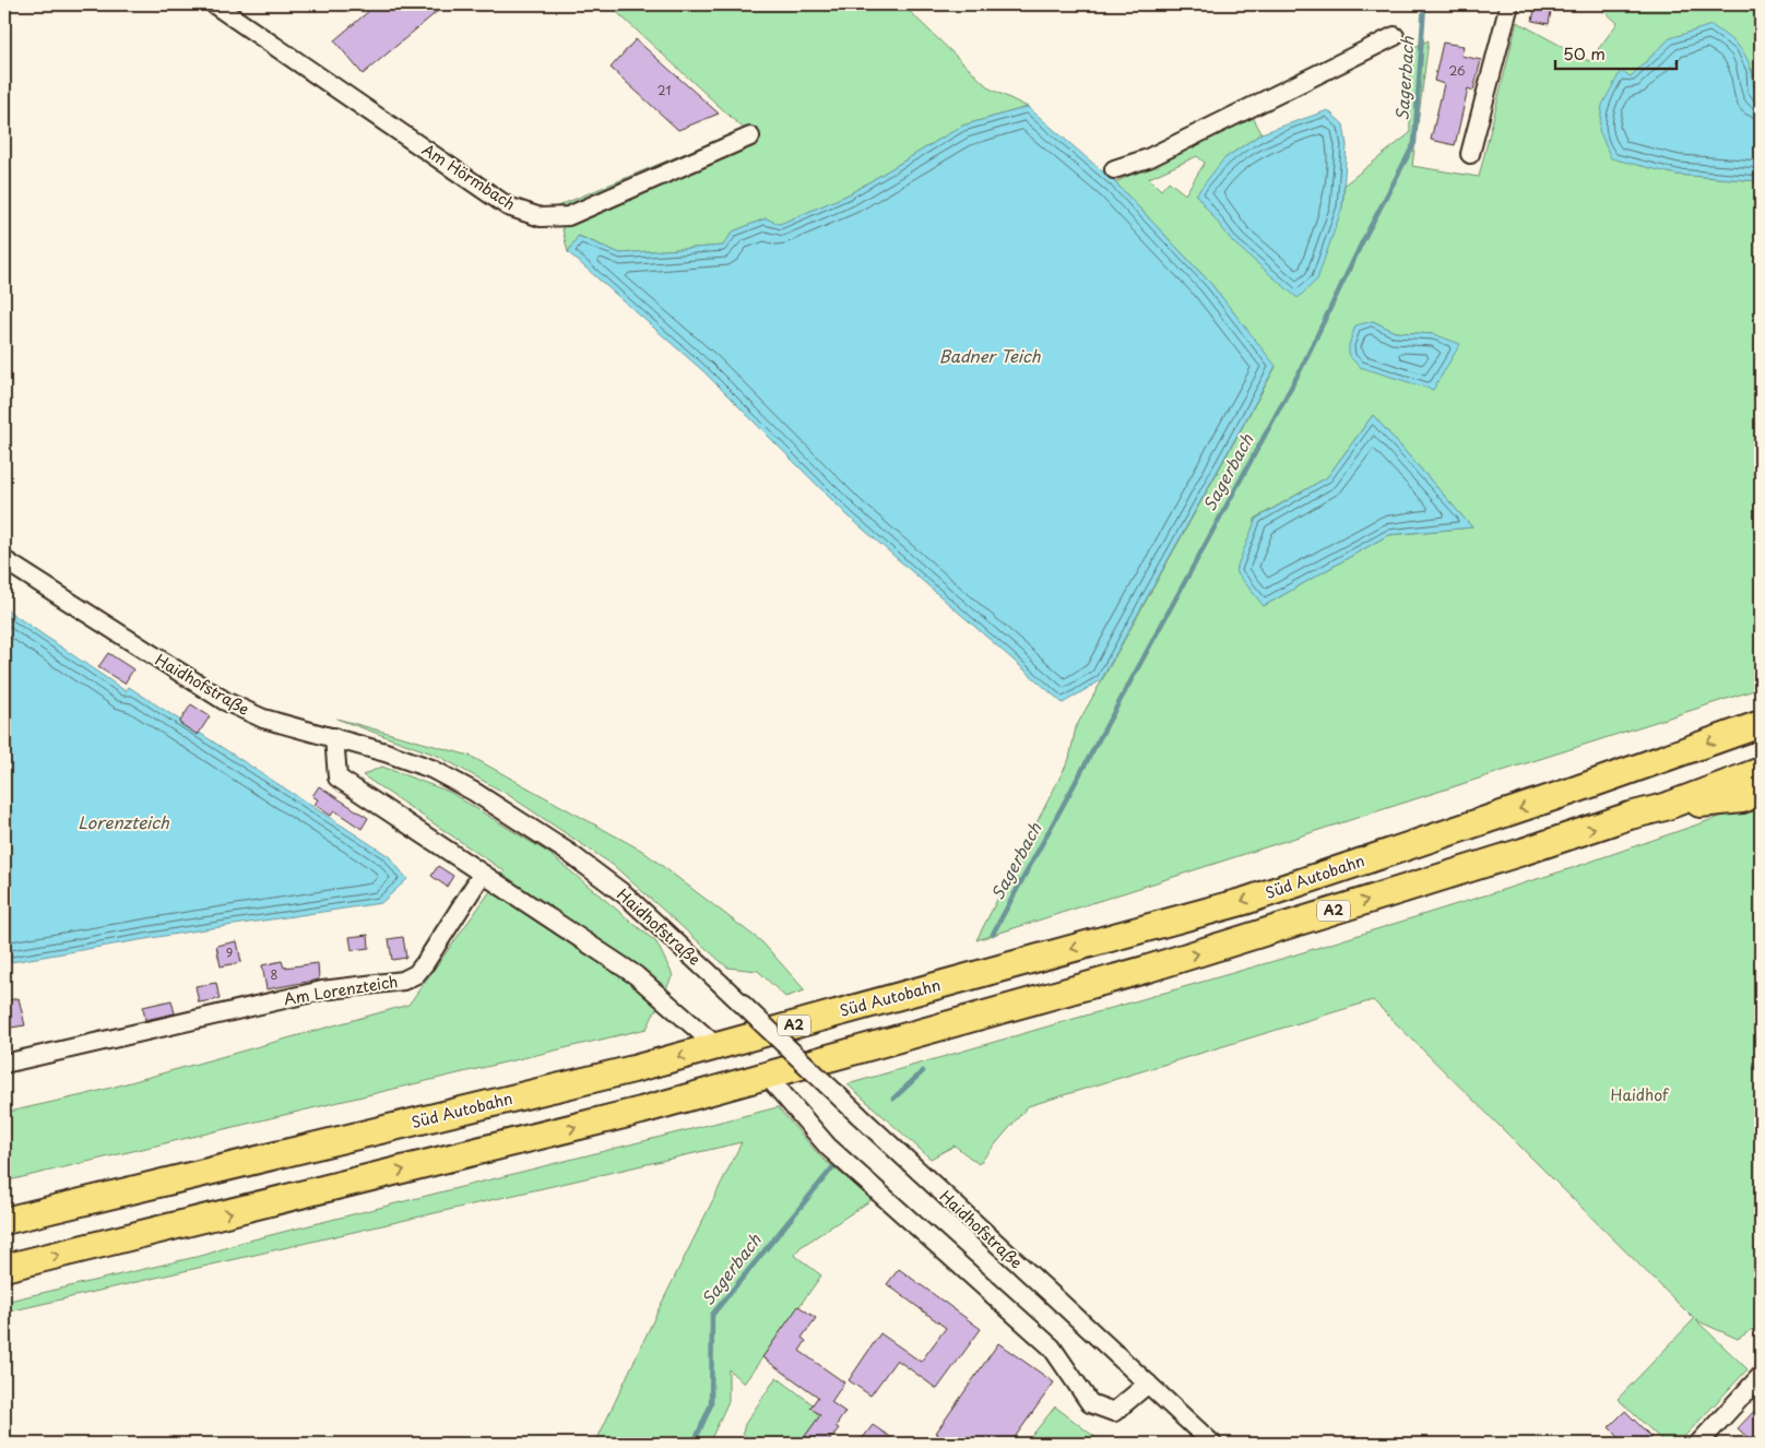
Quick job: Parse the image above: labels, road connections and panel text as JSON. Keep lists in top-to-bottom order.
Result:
{
  "streets": {
    "highway": ["Süd Autobahn", "A2"],
    "street": ["Am Hörmbach", "Haidhofstraße", "Am Lorenzteich"]
  },
  "water": ["Sagerbach", "Badner Teich", "Lorenzteich"],
  "parks": ["Haidhof"],
  "house_numbers": [
    "26",
    "21",
    "9",
    "8"
  ],
  "scale_bar": "50 m"
}
